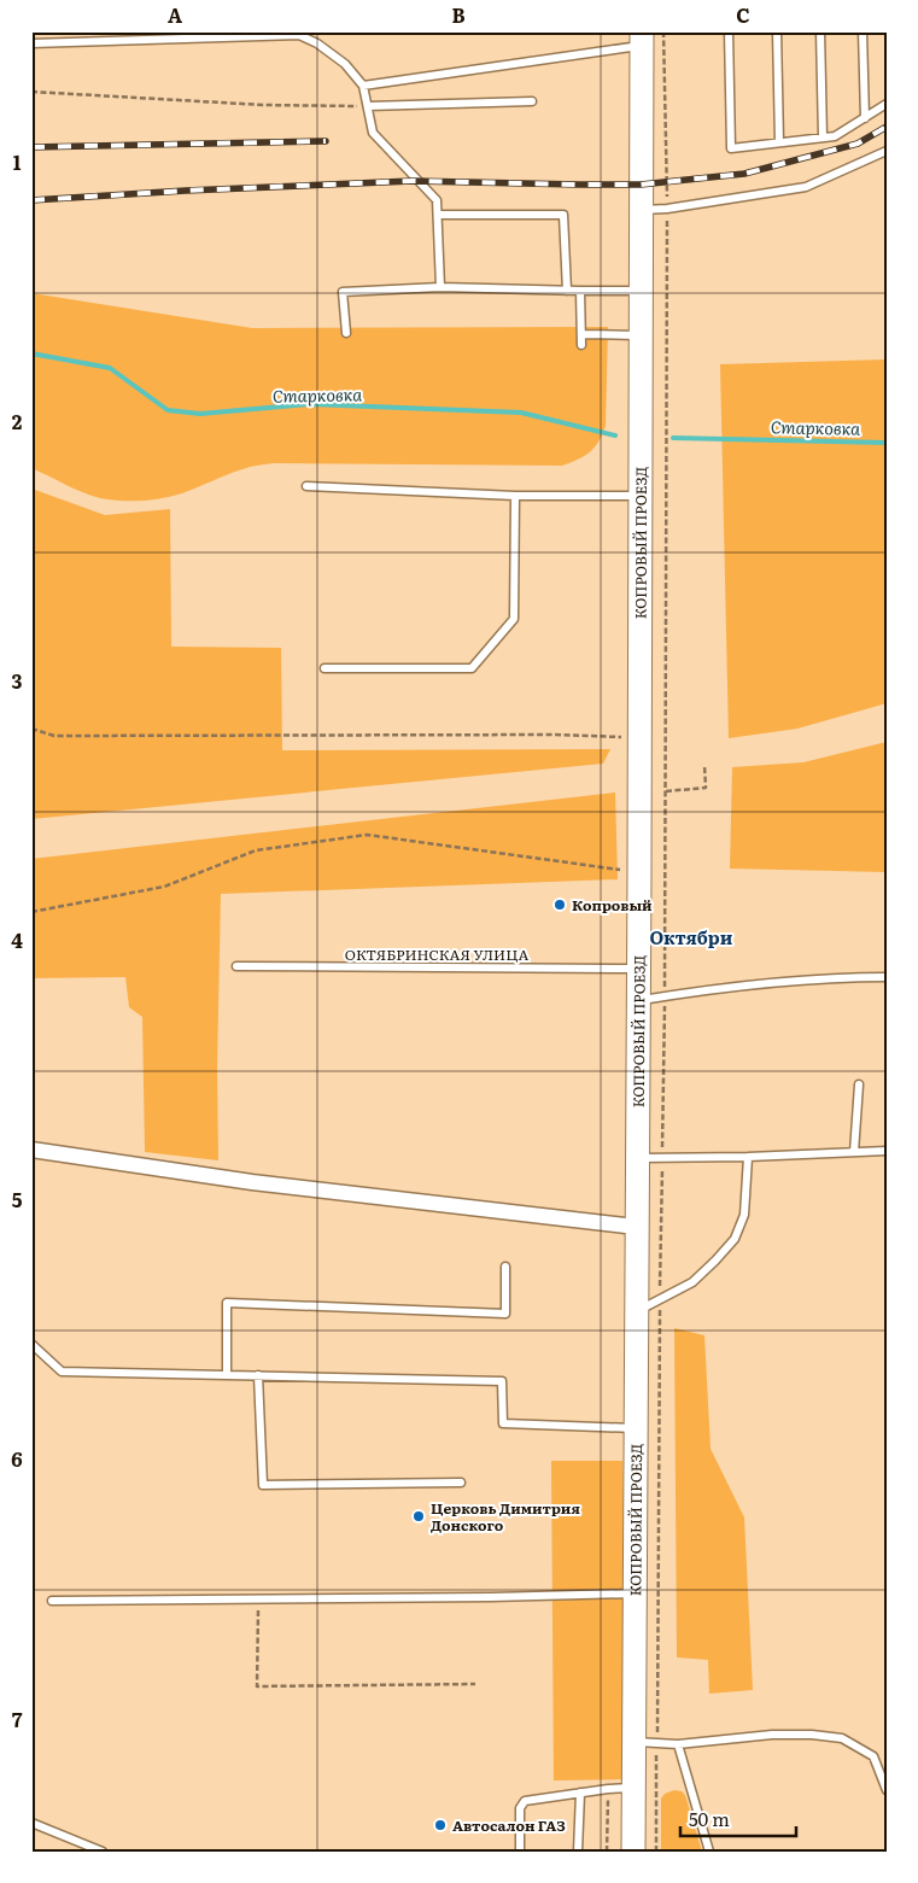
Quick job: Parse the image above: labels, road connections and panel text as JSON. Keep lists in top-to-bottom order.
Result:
{
  "streets": {
    "main road": ["КОПРОВЫЙ ПРОЕЗД"],
    "lane": ["ОКТЯБРИНСКАЯ УЛИЦА"]
  },
  "crossings": [
    ["КОПРОВЫЙ ПРОЕЗД", "ОКТЯБРИНСКАЯ УЛИЦА"]
  ],
  "districts": ["Октябри"],
  "water": ["Старковка"],
  "places": ["Копровый", "Церковь Димитрия Донского", "Автосалон ГАЗ"],
  "scale_bar": "50 m",
  "grid": {
    "columns": ["A", "B", "C"],
    "rows": [
      "1",
      "2",
      "3",
      "4",
      "5",
      "6",
      "7"
    ]
  }
}
